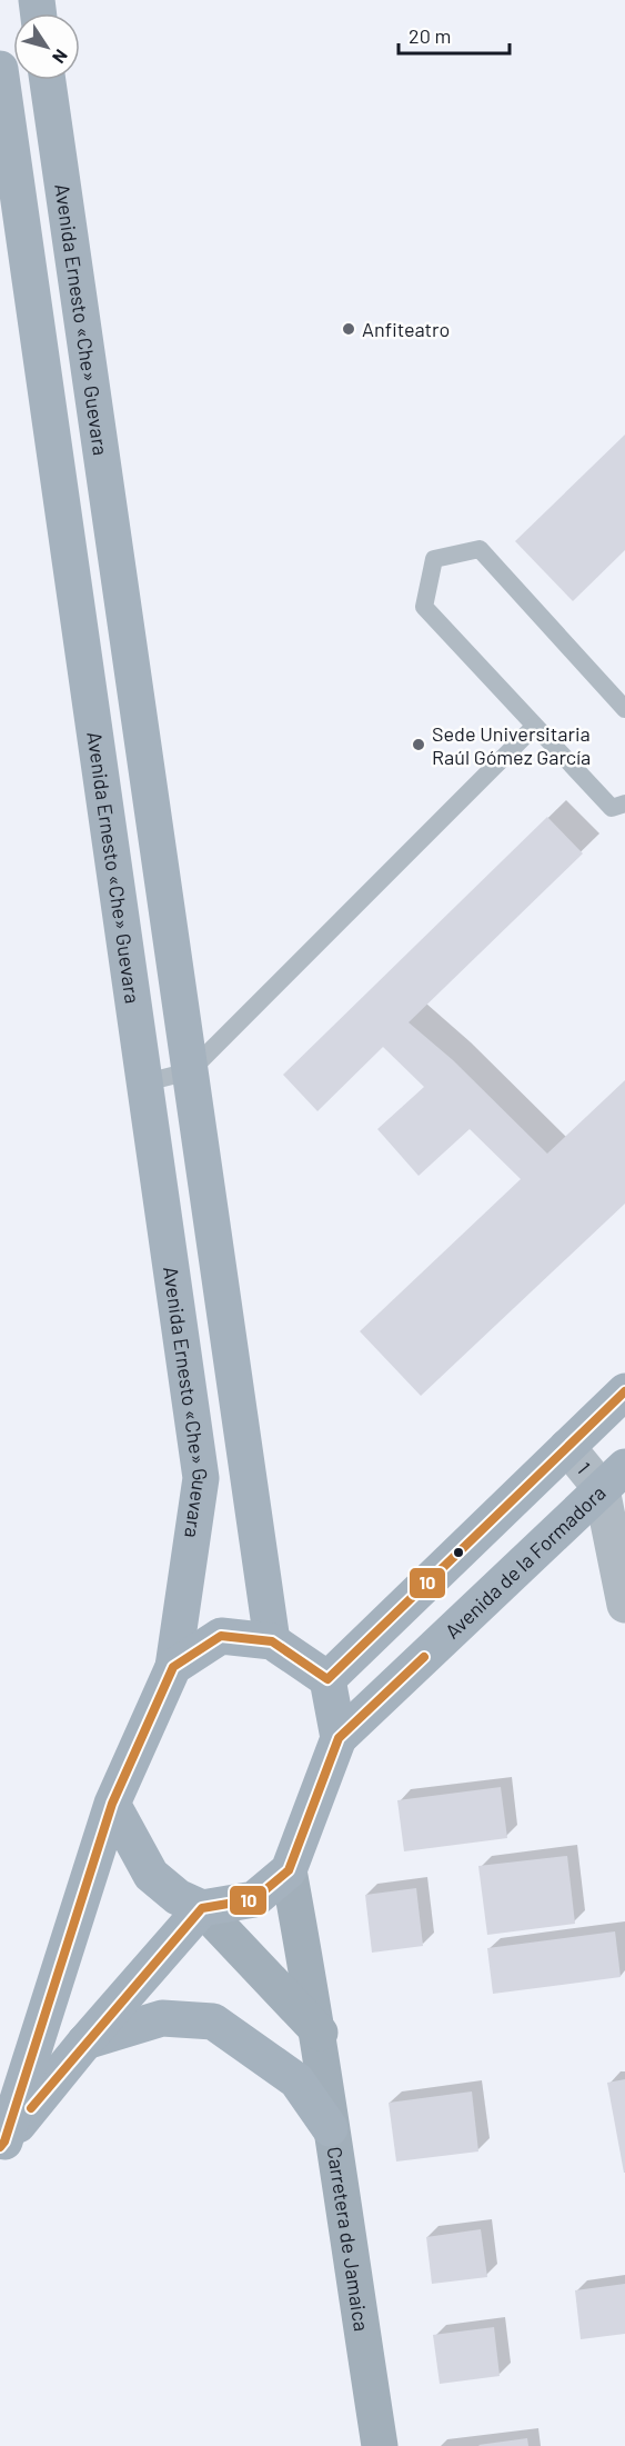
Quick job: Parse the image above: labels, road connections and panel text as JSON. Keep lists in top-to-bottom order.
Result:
{
  "streets": {
    "main road": ["Avenida Ernesto «Che» Guevara", "Avenida de la Formadora", "Carretera de Jamaica"],
    "street": ["1"]
  },
  "crossings": [
    ["1", "Avenida de la Formadora"]
  ],
  "places": ["Anfiteatro", "Sede Universitaria Raúl Gómez García"],
  "lines": ["transit line 10"],
  "scale_bar": "20 m",
  "north": "bottom right"
}
